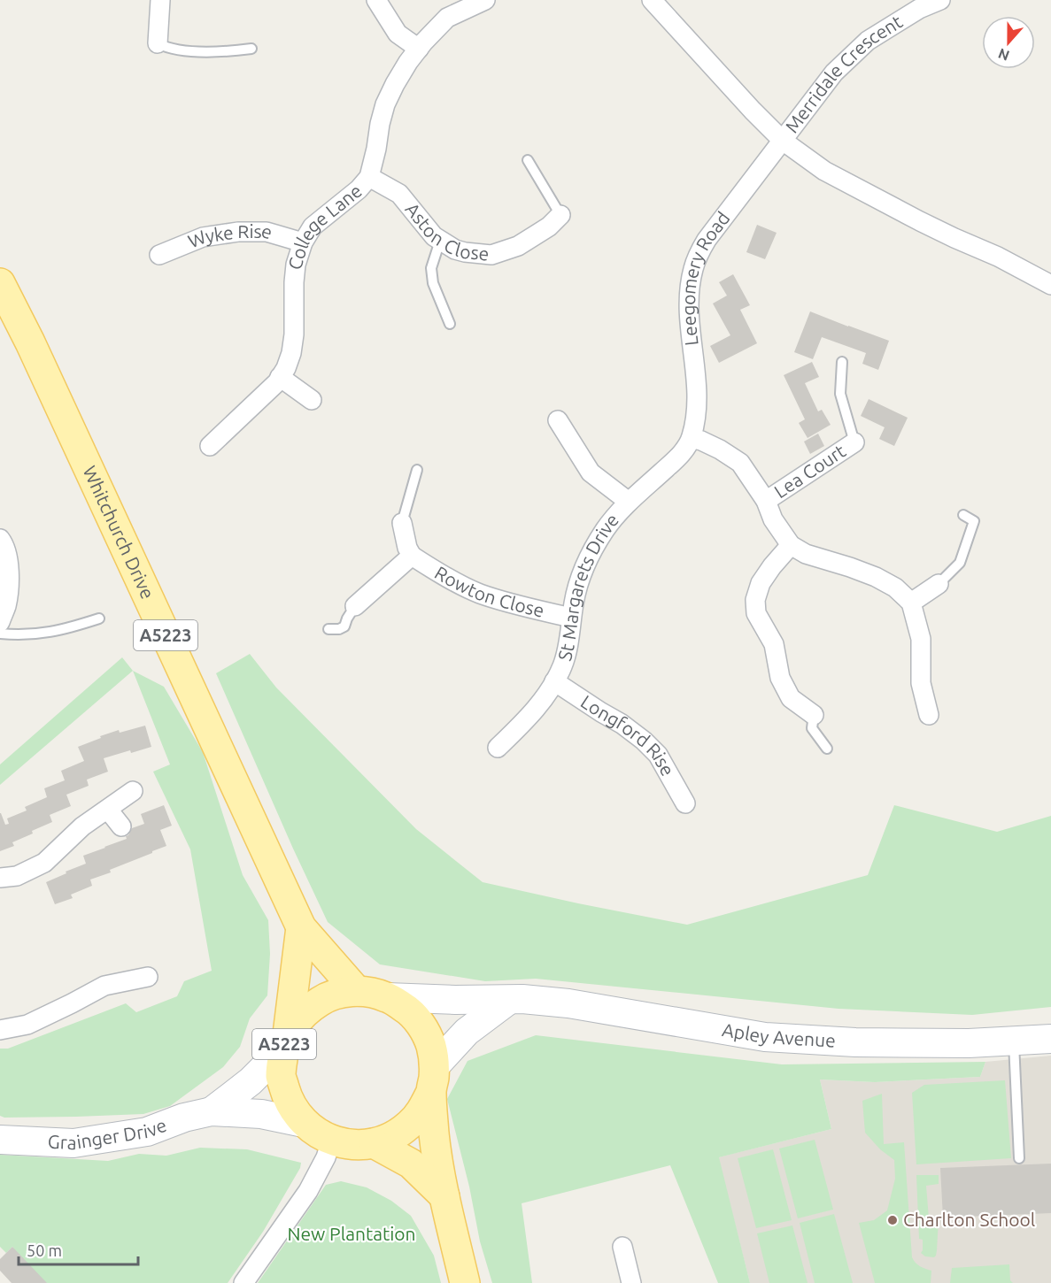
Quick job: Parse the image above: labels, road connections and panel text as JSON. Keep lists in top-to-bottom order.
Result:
{
  "streets": {
    "main road": ["Whitchurch Drive", "A5223"],
    "street": [
      "Merridale Crescent",
      "Aston Close",
      "College Lane",
      "Wyke Rise",
      "Leegomery Road",
      "Lea Court",
      "Rowton Close",
      "St Margarets Drive",
      "Longford Rise",
      "Apley Avenue",
      "Grainger Drive"
    ]
  },
  "crossings": [
    ["Merridale Crescent", "Leegomery Road"],
    ["Aston Close", "College Lane"],
    ["College Lane", "Wyke Rise"],
    ["Leegomery Road", "St Margarets Drive"],
    ["Whitchurch Drive", "A5223"],
    ["Whitchurch Drive", "Apley Avenue"],
    ["Whitchurch Drive", "Grainger Drive"],
    ["Rowton Close", "St Margarets Drive"],
    ["St Margarets Drive", "Longford Rise"],
    ["A5223", "Apley Avenue"],
    ["A5223", "Grainger Drive"],
    ["Apley Avenue", "Grainger Drive"]
  ],
  "parks": ["New Plantation"],
  "places": ["Charlton School"],
  "scale_bar": "50 m",
  "north": "bottom"
}
